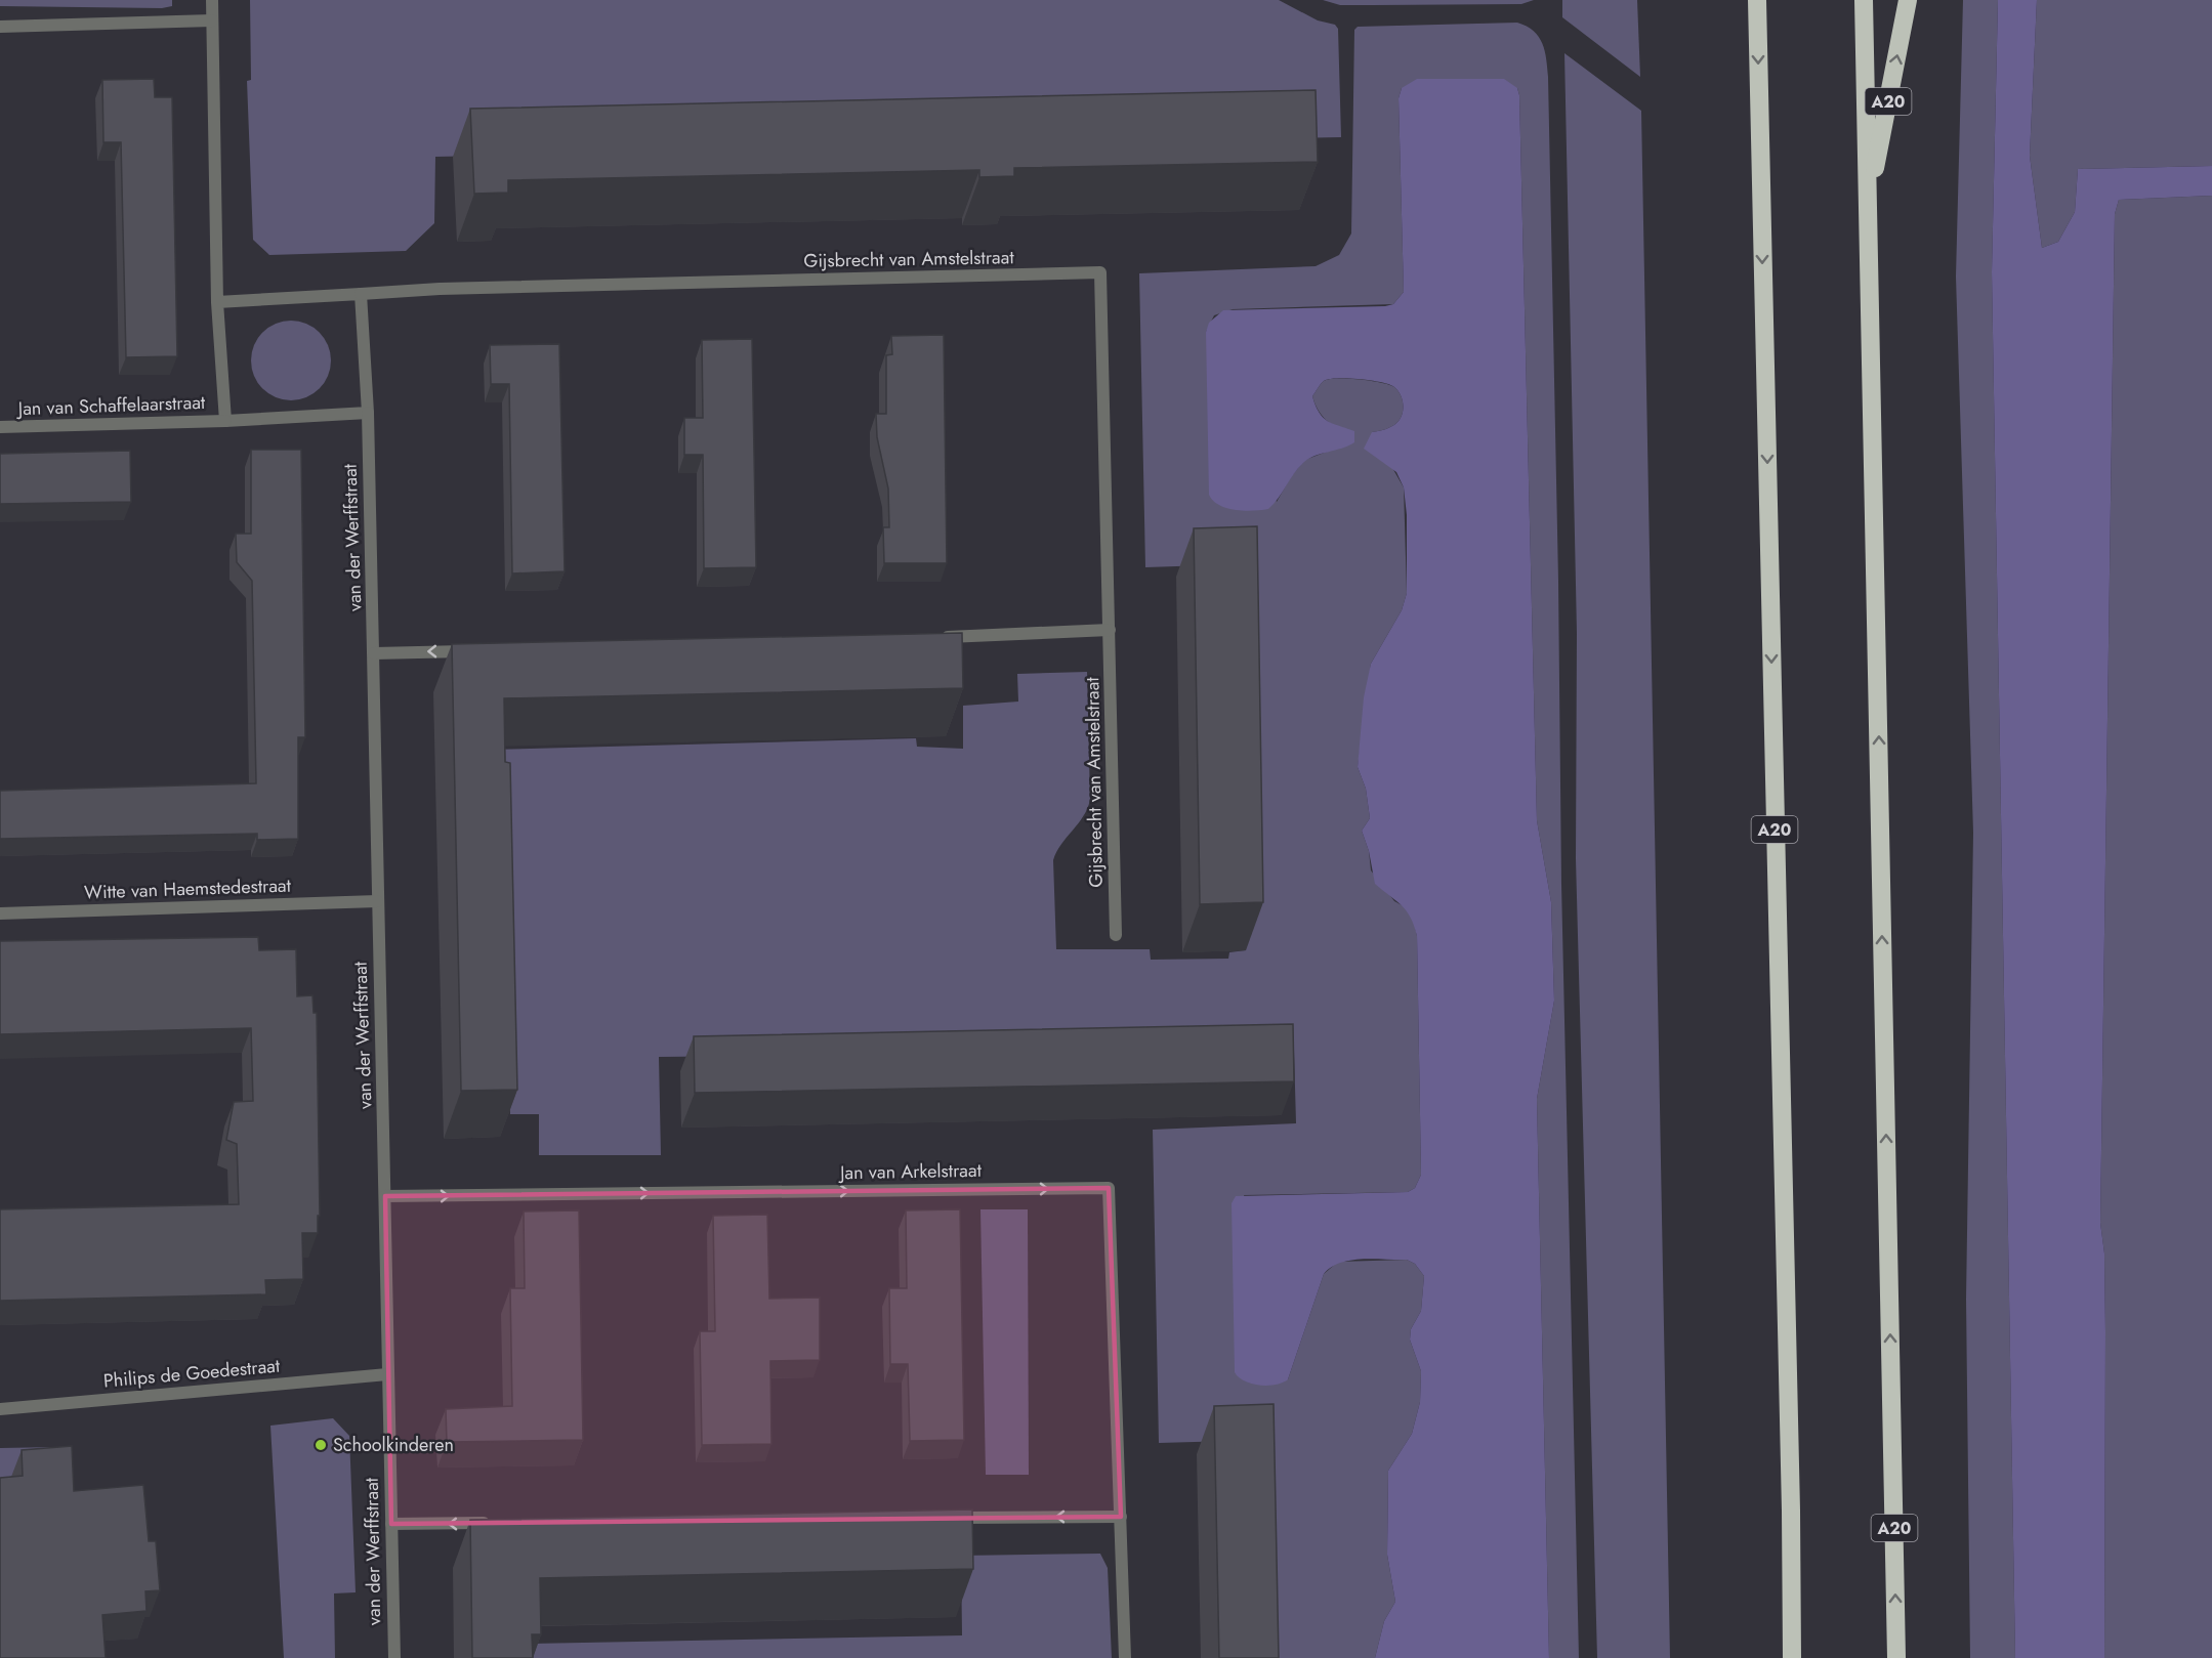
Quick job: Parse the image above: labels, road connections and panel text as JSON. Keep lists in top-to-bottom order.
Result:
{
  "streets": {
    "highway": ["A20"],
    "street": [
      "Gijsbrecht van Amstelstraat",
      "Jan van Schaffelaarstraat",
      "van der Werffstraat",
      "Witte van Haemstedestraat",
      "Jan van Arkelstraat",
      "Philips de Goedestraat"
    ]
  },
  "crossings": [
    ["Gijsbrecht van Amstelstraat", "van der Werffstraat"],
    ["van der Werffstraat", "Witte van Haemstedestraat"],
    ["van der Werffstraat", "Jan van Arkelstraat"],
    ["van der Werffstraat", "Philips de Goedestraat"]
  ],
  "places": ["Schoolkinderen"]
}
